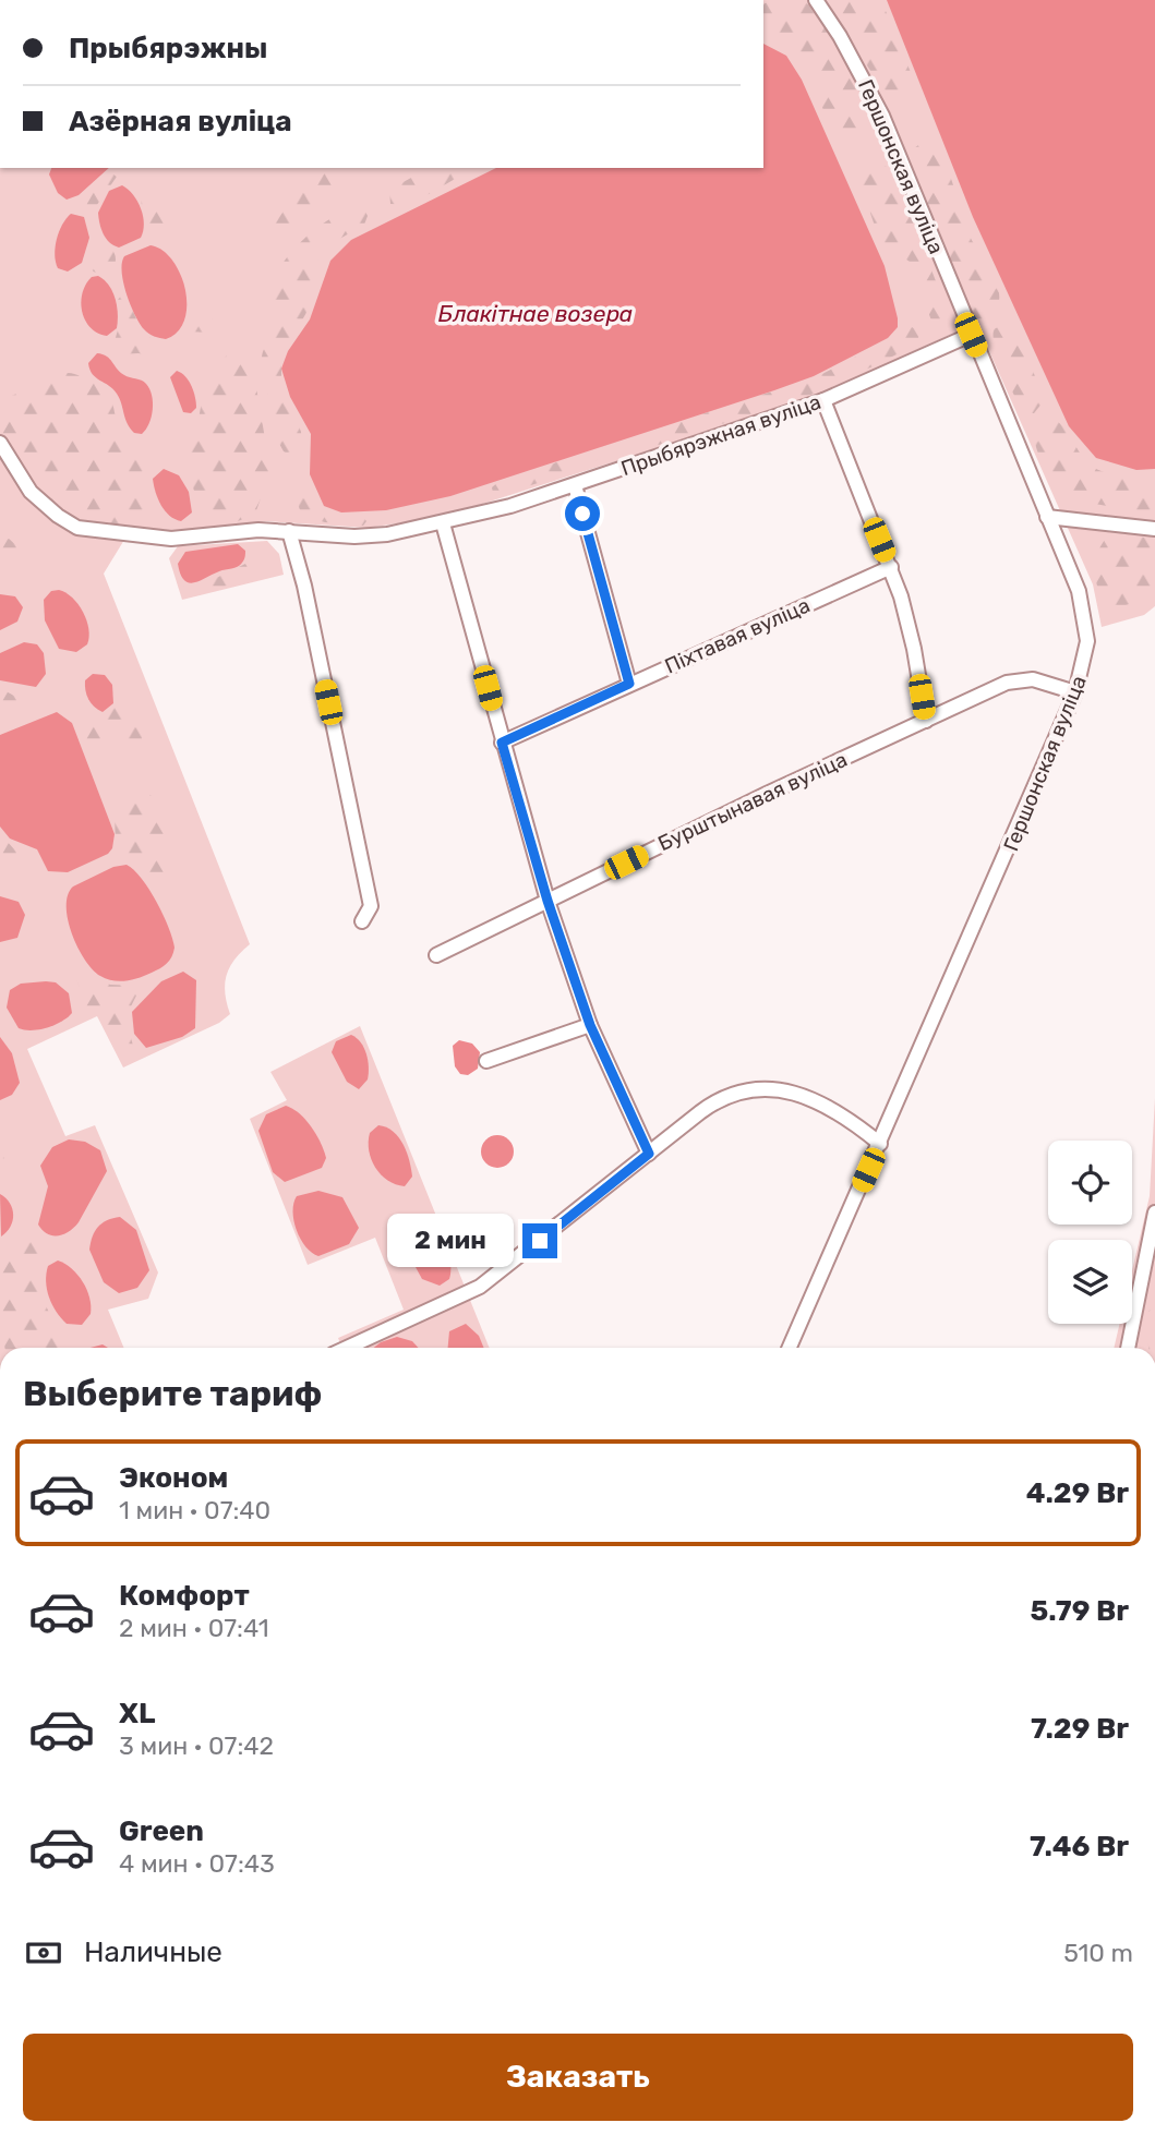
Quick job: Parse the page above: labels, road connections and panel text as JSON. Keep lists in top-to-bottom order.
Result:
{
  "streets": {
    "street": [
      "Гершонская вуліца",
      "Прыбярэжная вуліца",
      "Піхтавая вуліца",
      "Бурштынавая вуліца"
    ]
  },
  "crossings": [
    ["Гершонская вуліца", "Прыбярэжная вуліца"],
    ["Гершонская вуліца", "Бурштынавая вуліца"]
  ],
  "water": ["Блакітнае возера"],
  "page": {
    "banner": ["Прыбярэжны", "Азёрная вуліца"],
    "bubble": "2 мин",
    "heading": "Выберите тариф",
    "list": [
      {
        "name": "Эконом",
        "note": "1 мин · 07:40",
        "value": "4.29 Br"
      },
      {
        "name": "Комфорт",
        "note": "2 мин · 07:41",
        "value": "5.79 Br"
      },
      {
        "name": "XL",
        "note": "3 мин · 07:42",
        "value": "7.29 Br"
      },
      {
        "name": "Green",
        "note": "4 мин · 07:43",
        "value": "7.46 Br"
      }
    ],
    "pay": ["Наличные", "510 m"],
    "buttons": "Заказать"
  }
}
